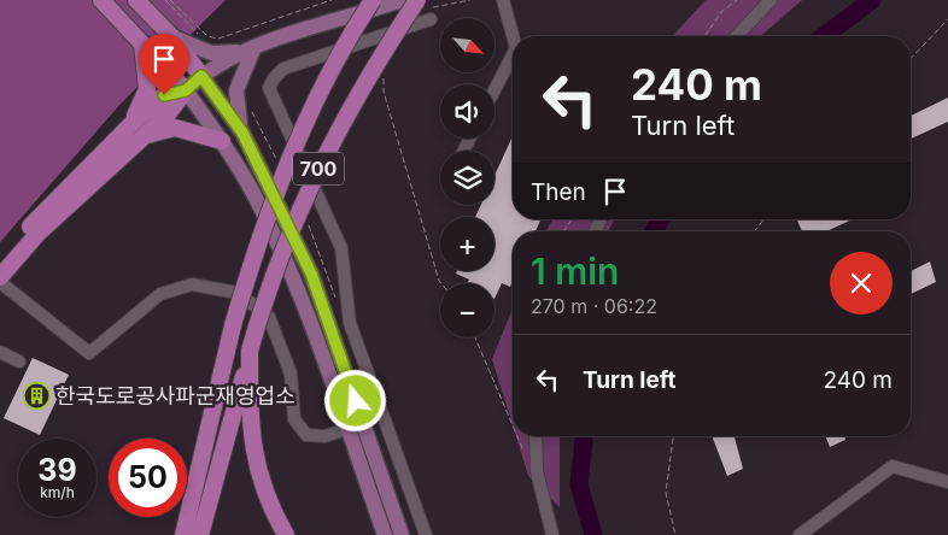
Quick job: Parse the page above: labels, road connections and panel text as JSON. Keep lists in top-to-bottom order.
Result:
{
  "streets": {
    "highway": ["700"]
  },
  "places": {
    "building": ["한국도로공사파군재영업소"]
  },
  "north": "bottom right",
  "page": {
    "map_buttons": ["+", "−"],
    "turn": ["240 m", "Turn left"],
    "then": "Then",
    "heading": ["1 min", "270 m · 06:22"],
    "list": [
      {
        "name": "Turn left",
        "value": "240 m"
      }
    ],
    "speed": "39 km/h",
    "limit": "50"
  }
}
